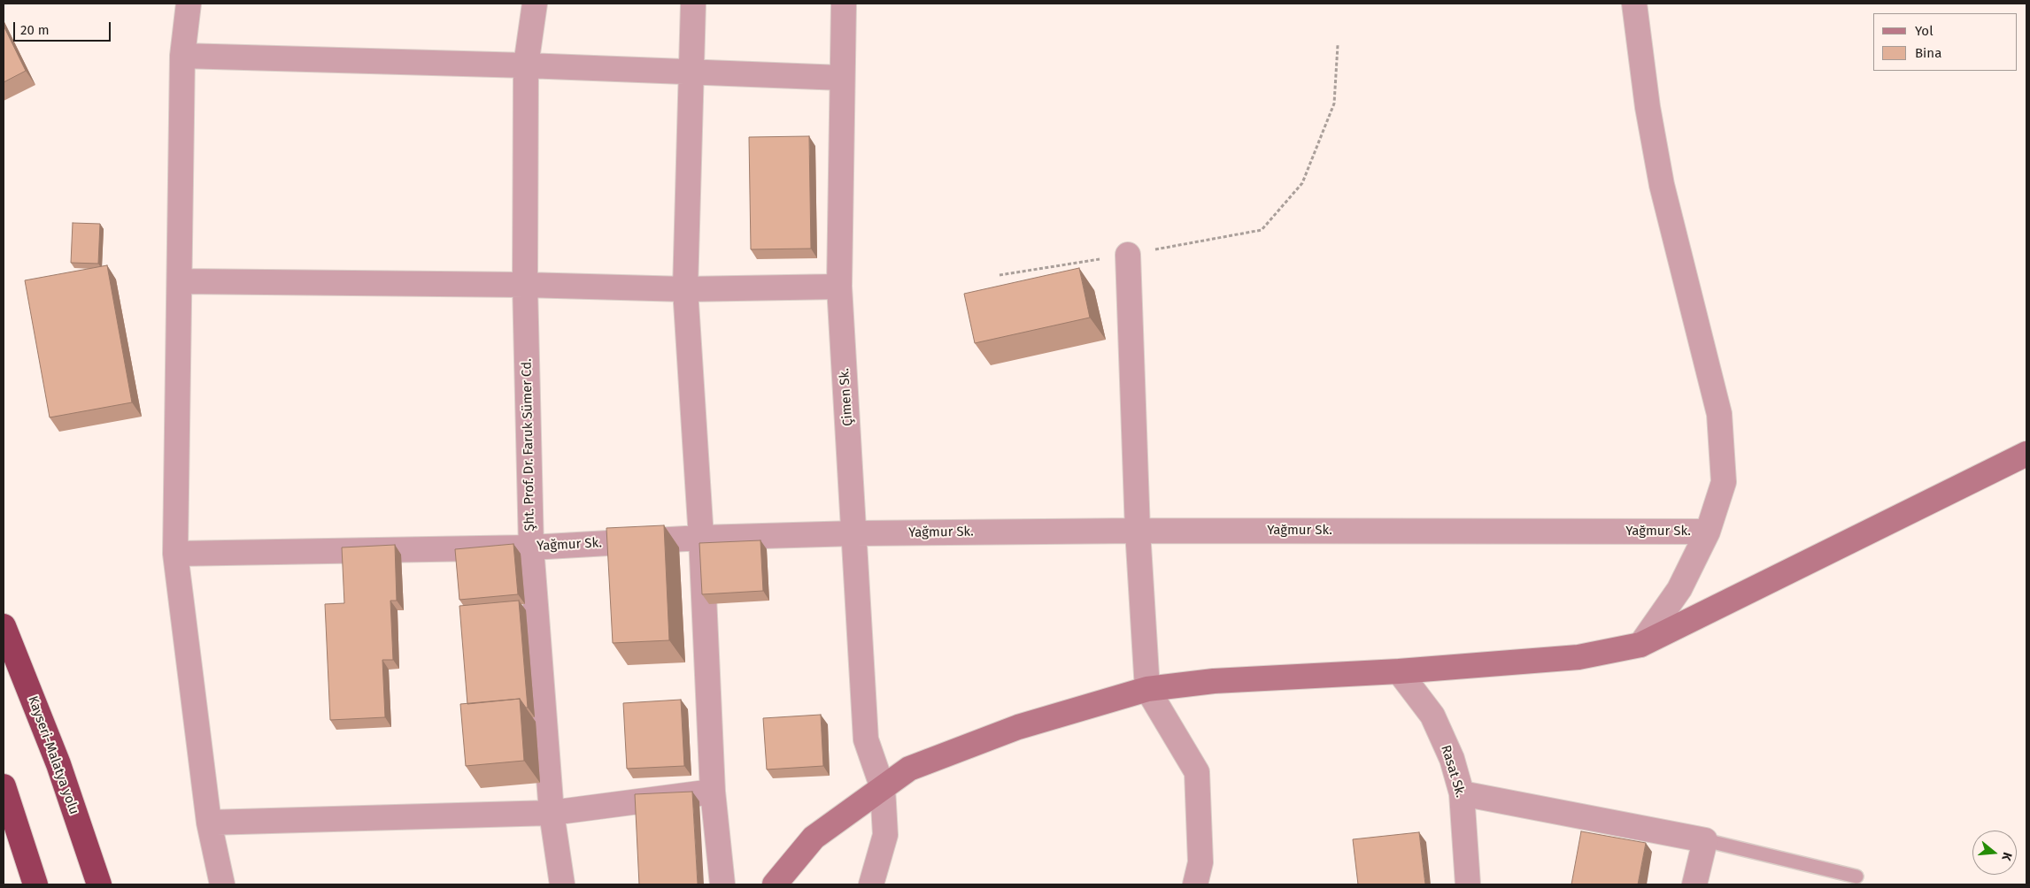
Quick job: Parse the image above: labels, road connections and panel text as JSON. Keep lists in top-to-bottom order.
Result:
{
  "streets": {
    "highway": ["Kayseri-Malatya yolu"],
    "street": [
      "Çimen Sk.",
      "Şht. Prof. Dr. Faruk Sümer Cd.",
      "Yağmur Sk.",
      "Rasat Sk."
    ]
  },
  "crossings": [
    ["Çimen Sk.", "Yağmur Sk."],
    ["Şht. Prof. Dr. Faruk Sümer Cd.", "Yağmur Sk."]
  ],
  "legend": ["Yol", "Bina"],
  "scale_bar": "20 m",
  "north": "right"
}
